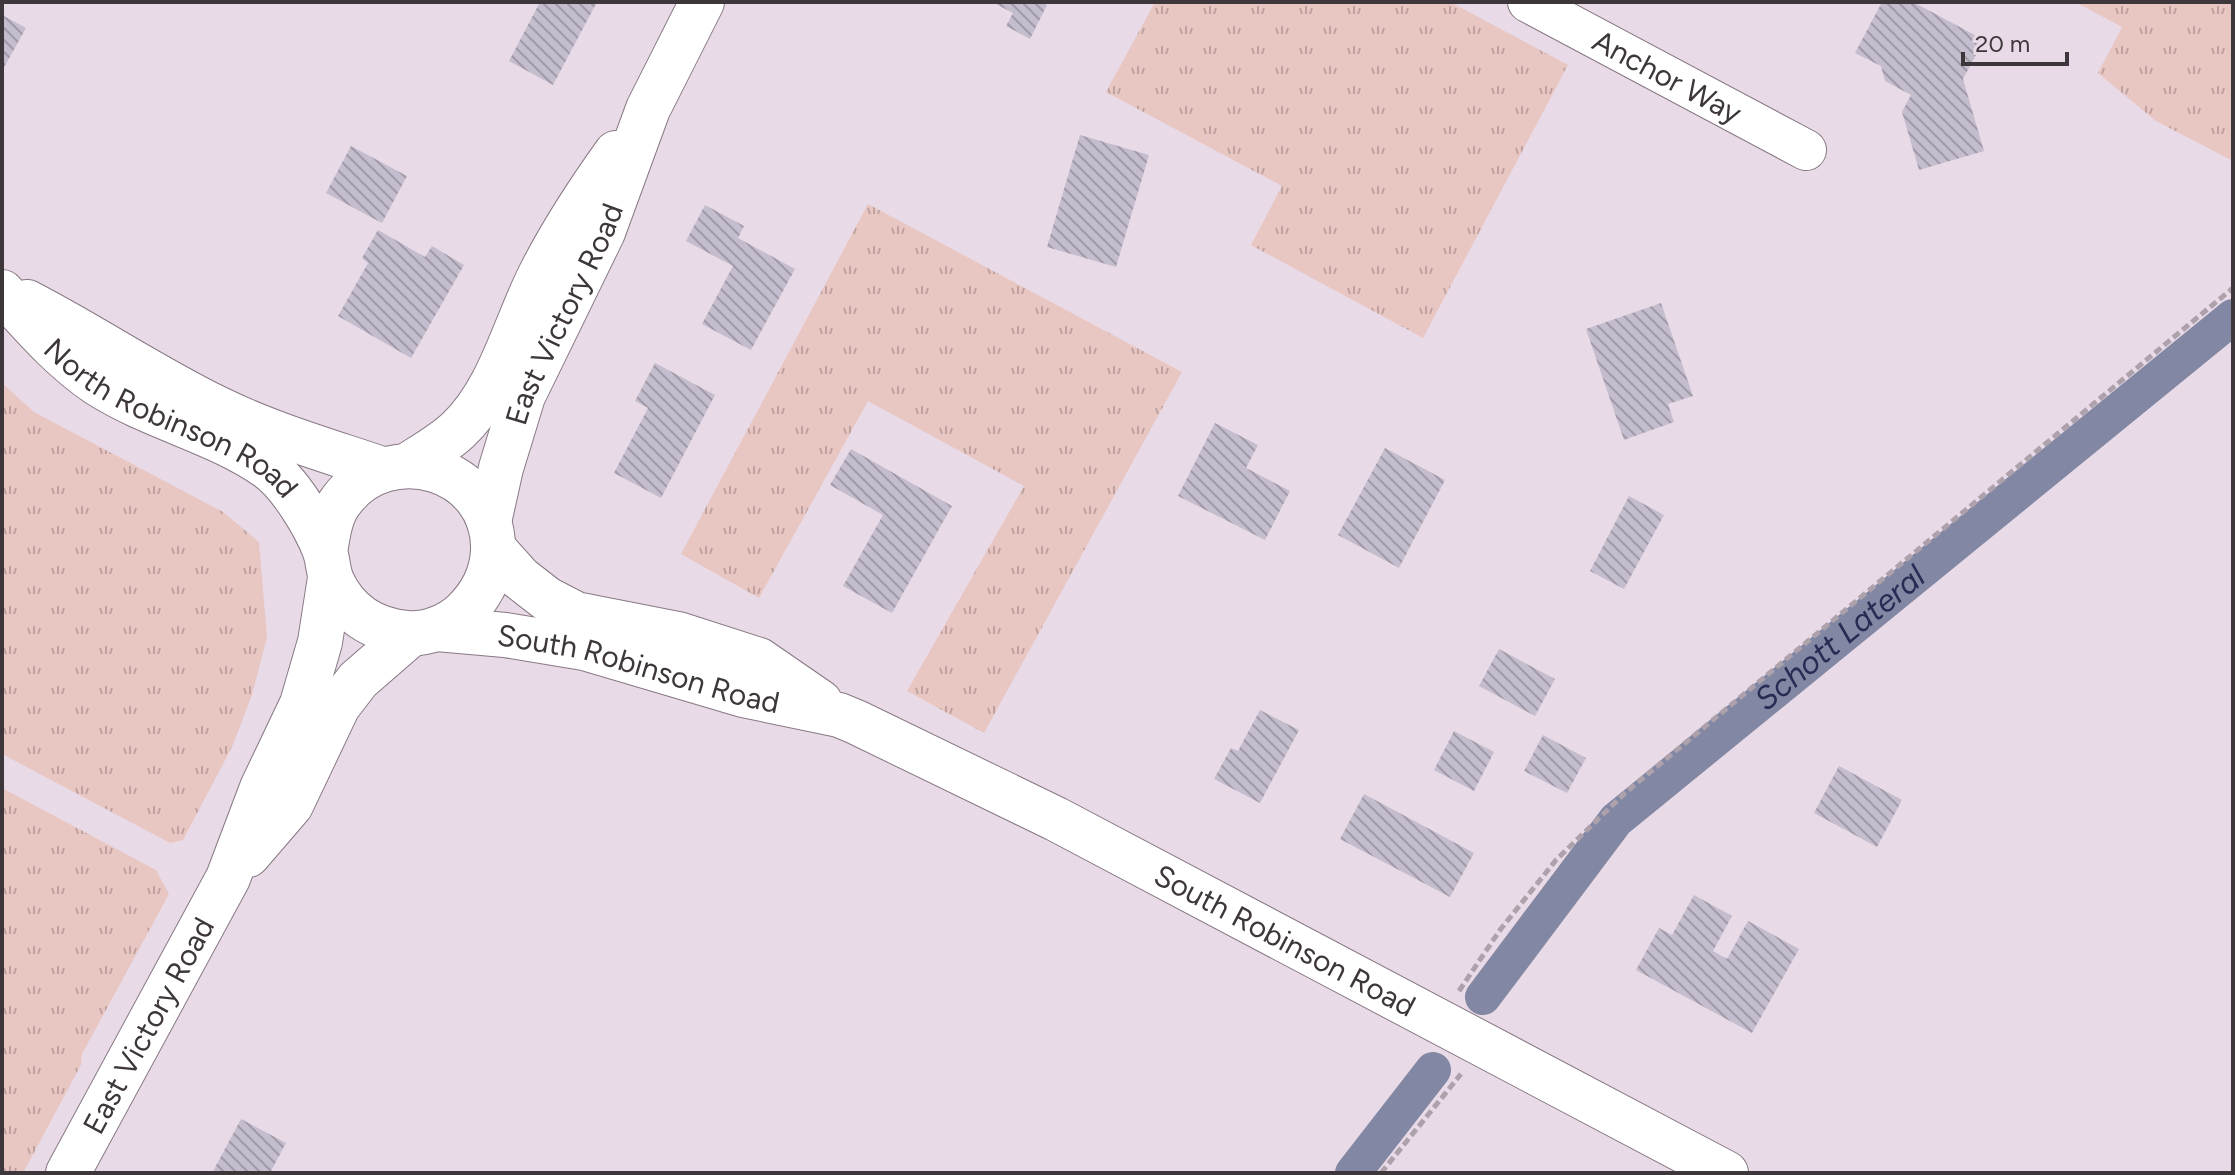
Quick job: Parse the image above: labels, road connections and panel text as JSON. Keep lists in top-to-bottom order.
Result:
{
  "streets": {
    "street": [
      "Anchor Way",
      "East Victory Road",
      "North Robinson Road",
      "South Robinson Road"
    ]
  },
  "crossings": [
    ["East Victory Road", "North Robinson Road"],
    ["East Victory Road", "South Robinson Road"],
    ["North Robinson Road", "South Robinson Road"]
  ],
  "water": ["Schott Lateral"],
  "scale_bar": "20 m"
}
